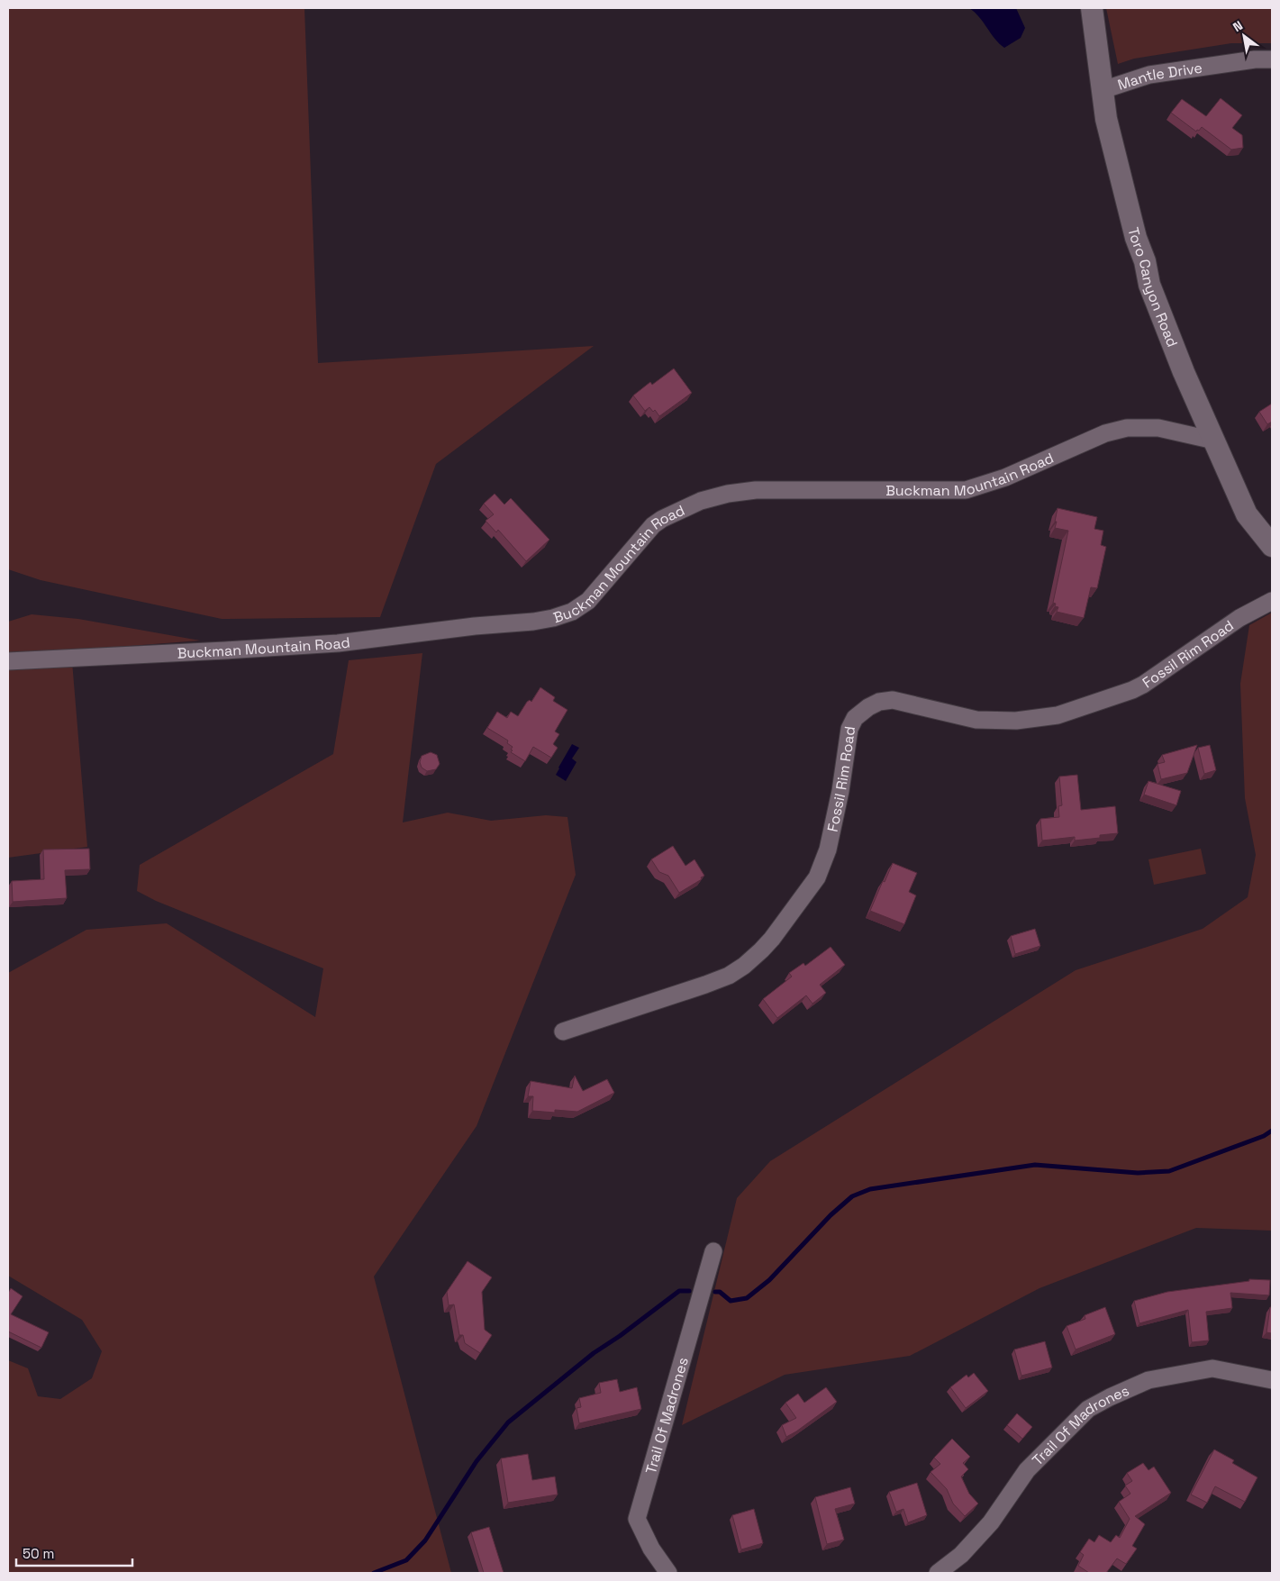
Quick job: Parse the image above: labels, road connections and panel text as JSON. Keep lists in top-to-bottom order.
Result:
{
  "streets": {
    "street": [
      "Mantle Drive",
      "Toro Canyon Road",
      "Buckman Mountain Road",
      "Fossil Rim Road",
      "Trail Of Madrones"
    ]
  },
  "crossings": [
    ["Mantle Drive", "Toro Canyon Road"],
    ["Toro Canyon Road", "Buckman Mountain Road"]
  ],
  "scale_bar": "50 m",
  "north": "top left"
}
